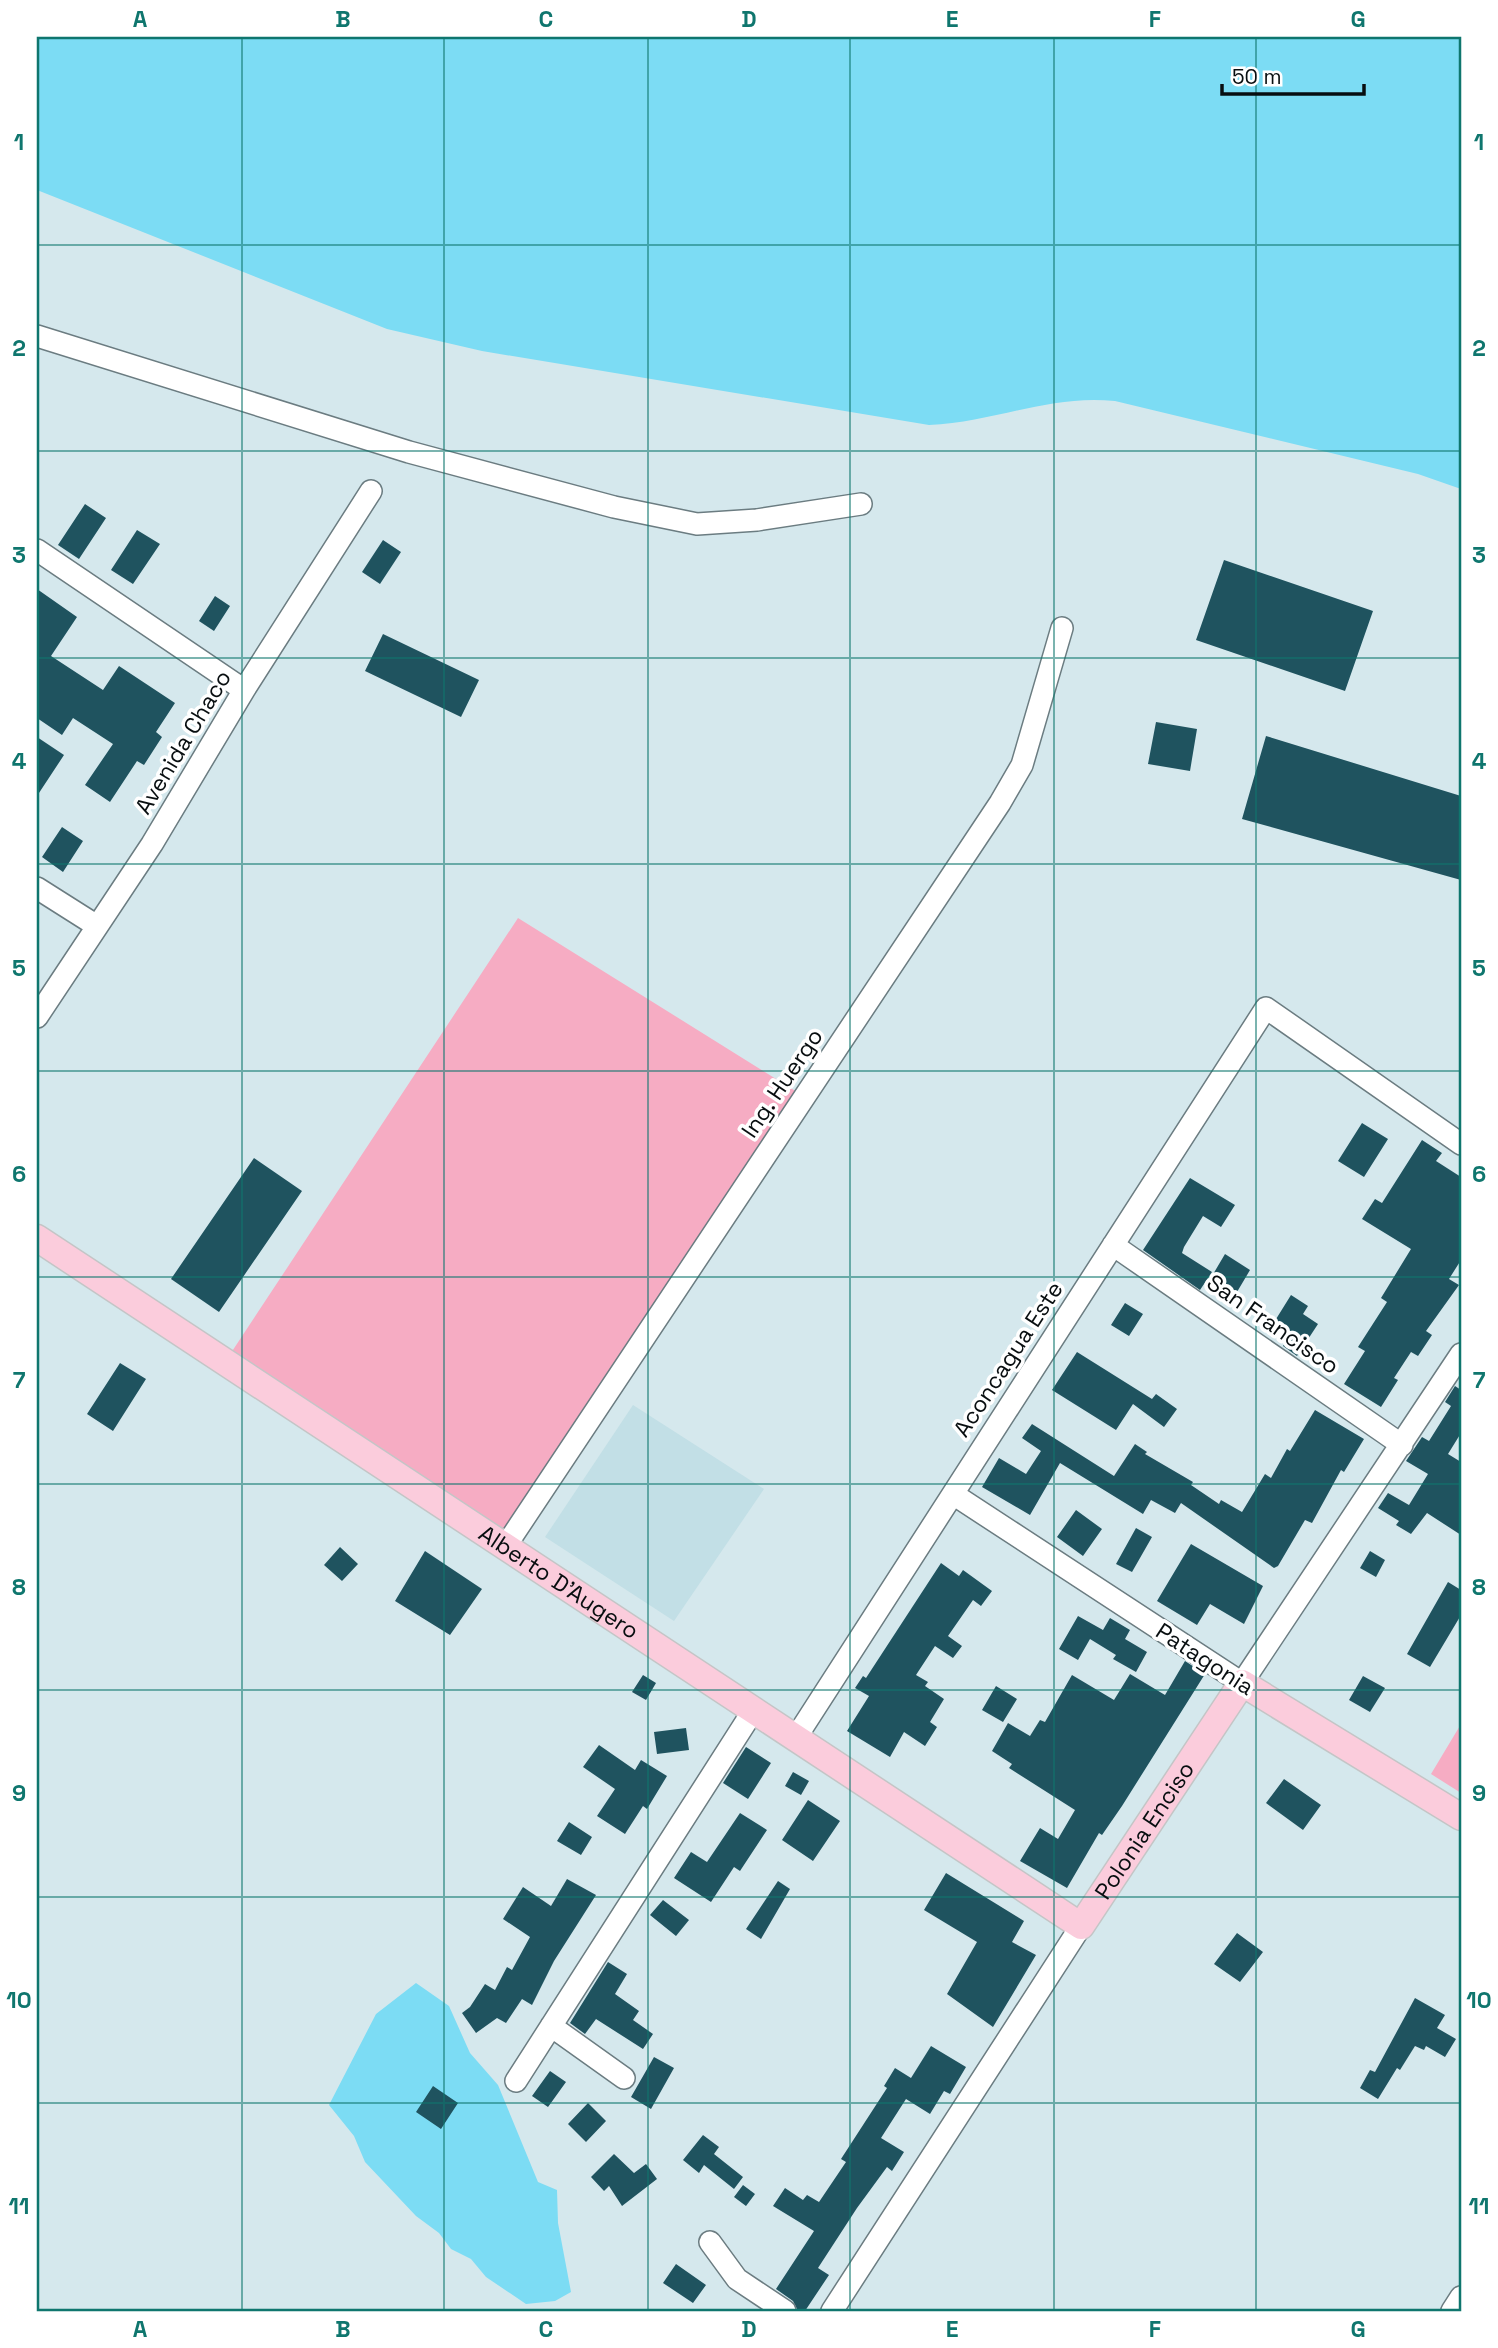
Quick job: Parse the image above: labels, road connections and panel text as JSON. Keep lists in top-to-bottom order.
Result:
{
  "streets": {
    "main road": ["Alberto D'Augero", "Patagonia", "Polonia Enciso"],
    "street": [
      "Avenida Chaco",
      "Ing. Huergo",
      "San Francisco",
      "Aconcagua Este"
    ]
  },
  "crossings": [
    ["Ing. Huergo", "Alberto D'Augero"],
    ["San Francisco", "Aconcagua Este"],
    ["San Francisco", "Polonia Enciso"],
    ["Aconcagua Este", "Alberto D'Augero"],
    ["Aconcagua Este", "Patagonia"],
    ["Alberto D'Augero", "Polonia Enciso"],
    ["Patagonia", "Polonia Enciso"]
  ],
  "scale_bar": "50 m",
  "grid": {
    "columns": [
      "A",
      "B",
      "C",
      "D",
      "E",
      "F",
      "G"
    ],
    "rows": [
      "1",
      "2",
      "3",
      "4",
      "5",
      "6",
      "7",
      "8",
      "9",
      "10",
      "11"
    ]
  }
}
